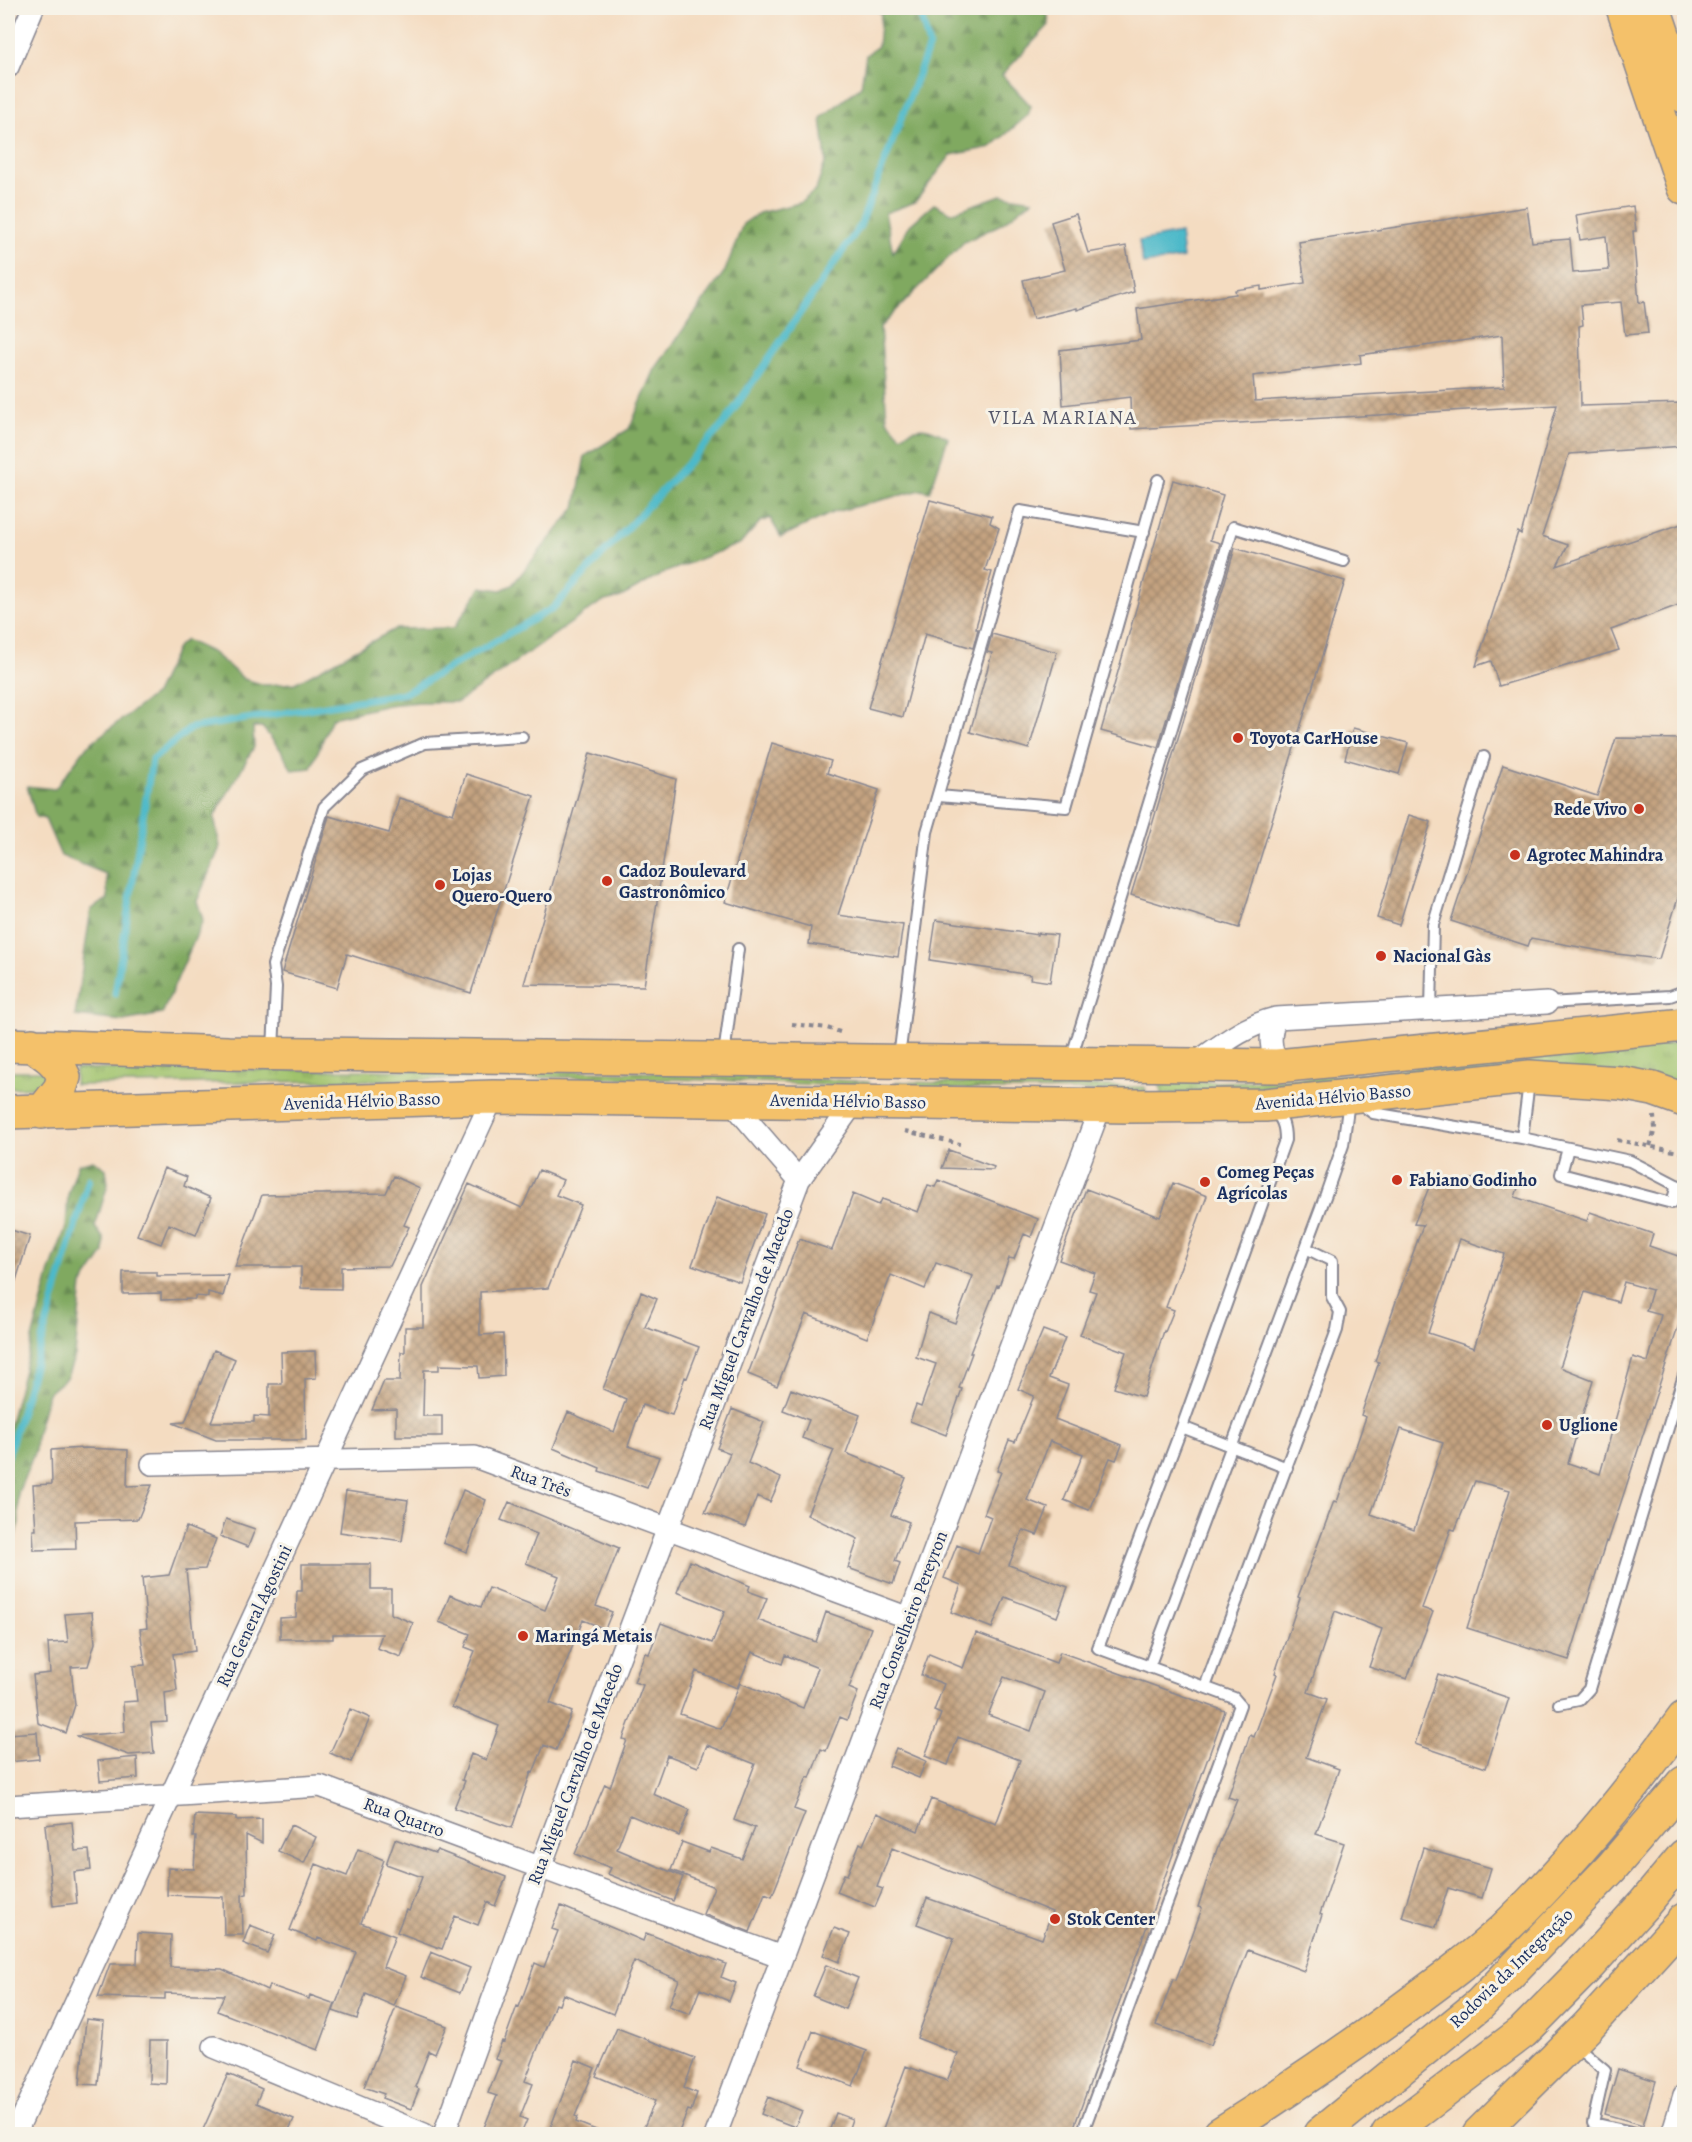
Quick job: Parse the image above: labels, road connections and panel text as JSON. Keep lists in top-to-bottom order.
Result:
{
  "streets": {
    "main road": ["Avenida Hélvio Basso", "Rodovia da Integração"],
    "street": [
      "Rua Miguel Carvalho de Macedo",
      "Rua Três",
      "Rua General Agostini",
      "Rua Conselheiro Pereyron",
      "Rua Quatro"
    ]
  },
  "crossings": [
    ["Avenida Hélvio Basso", "Rua Miguel Carvalho de Macedo"],
    ["Avenida Hélvio Basso", "Rua General Agostini"],
    ["Avenida Hélvio Basso", "Rua Conselheiro Pereyron"],
    ["Rua Miguel Carvalho de Macedo", "Rua Três"],
    ["Rua Miguel Carvalho de Macedo", "Rua Quatro"],
    ["Rua Três", "Rua General Agostini"],
    ["Rua Três", "Rua Conselheiro Pereyron"],
    ["Rua General Agostini", "Rua Quatro"],
    ["Rua Conselheiro Pereyron", "Rua Quatro"]
  ],
  "districts": ["VILA MARIANA"],
  "places": [
    "Toyota CarHouse",
    "Rede Vivo",
    "Agrotec Mahindra",
    "Cadoz Boulevard Gastronômico",
    "Lojas Quero-Quero",
    "Nacional Gàs",
    "Fabiano Godinho",
    "Comeg Peças Agrícolas",
    "Uglione",
    "Maringá Metais",
    "Stok Center"
  ]
}
